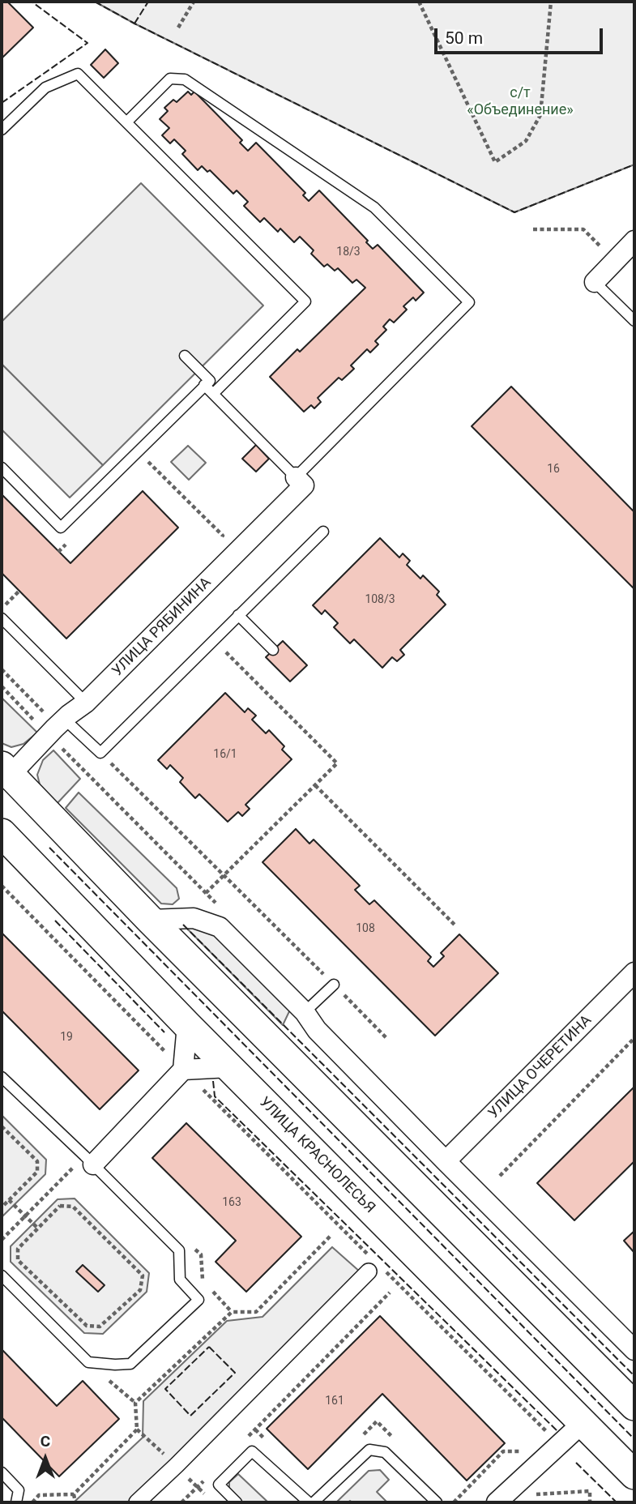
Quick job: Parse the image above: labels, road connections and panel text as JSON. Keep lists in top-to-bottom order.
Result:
{
  "streets": {
    "main road": ["УЛИЦА КРАСНОЛЕСЬЯ"],
    "street": ["УЛИЦА РЯБИНИНА", "УЛИЦА ОЧЕРЕТИНА"]
  },
  "parks": ["с/т «Объединение»"],
  "house_numbers": [
    "18/3",
    "16",
    "108/3",
    "16/1",
    "108",
    "19",
    "163",
    "161"
  ],
  "scale_bar": "50 m",
  "north": "top"
}
